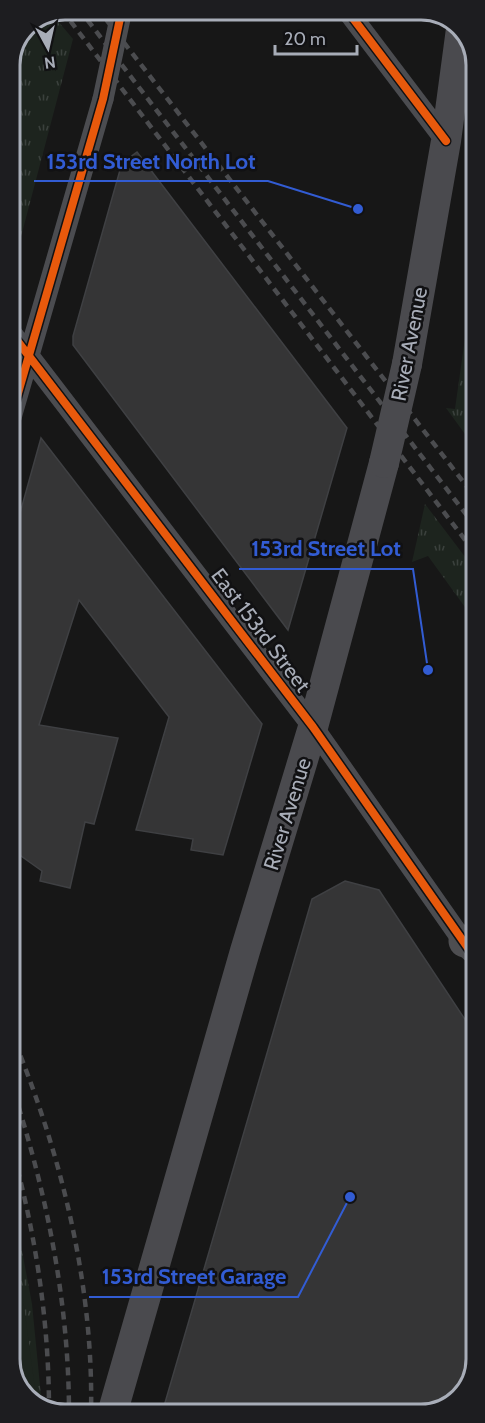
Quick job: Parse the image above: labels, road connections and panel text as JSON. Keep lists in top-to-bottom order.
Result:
{
  "streets": {
    "main road": ["River Avenue"],
    "street": ["East 153rd Street"]
  },
  "crossings": [
    ["River Avenue", "East 153rd Street"]
  ],
  "places": ["153rd Street North Lot", "153rd Street Lot", "153rd Street Garage"],
  "scale_bar": "20 m",
  "north": "bottom"
}
